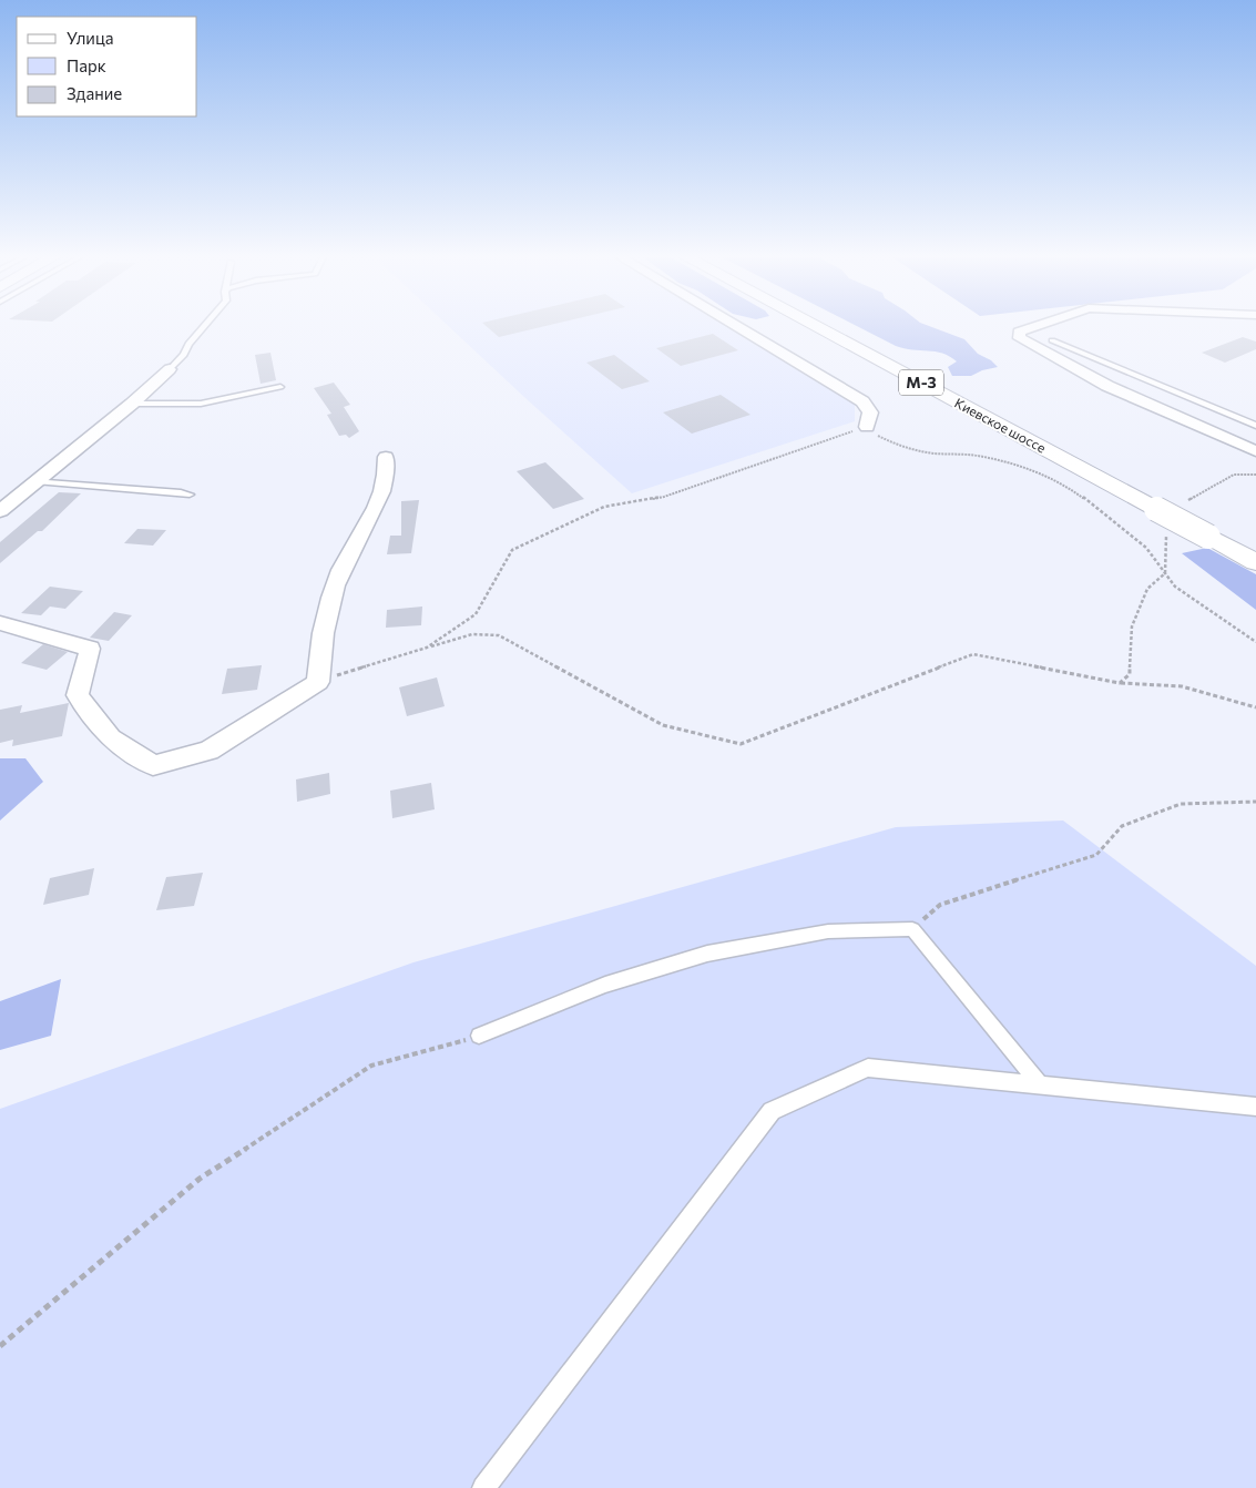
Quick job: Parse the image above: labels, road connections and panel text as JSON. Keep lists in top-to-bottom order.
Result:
{
  "streets": {
    "main road": ["М-3", "Киевское шоссе"]
  },
  "legend": ["Улица", "Парк", "Здание"]
}
